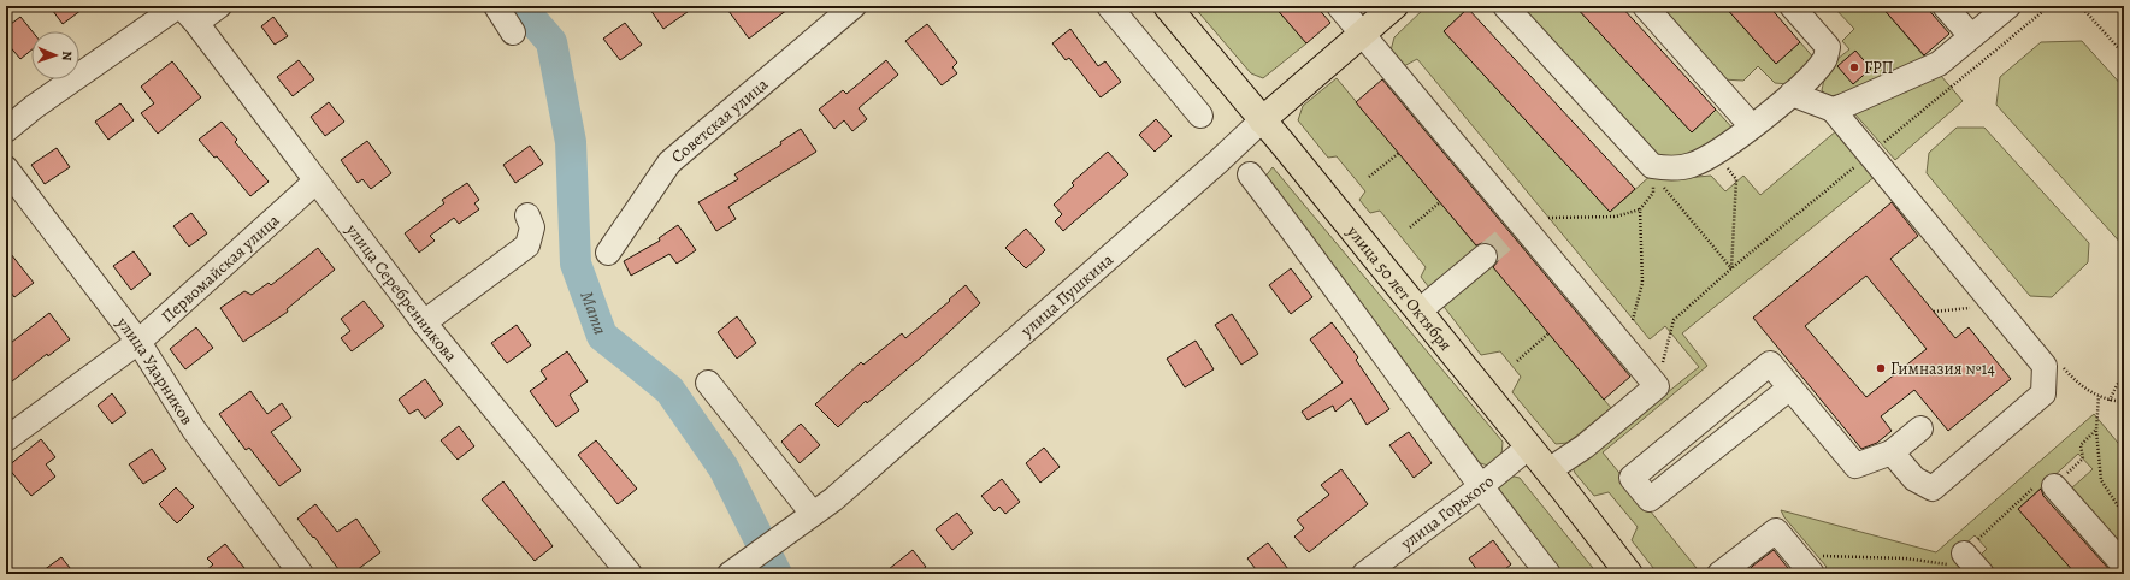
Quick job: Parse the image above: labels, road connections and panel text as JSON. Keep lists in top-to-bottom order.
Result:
{
  "streets": {
    "main road": ["улица 50 лет Октября", "улица Пушкина"],
    "street": [
      "Советская улица",
      "Первомайская улица",
      "улица Серебренникова",
      "улица Ударников",
      "улица Горького"
    ]
  },
  "crossings": [
    ["Первомайская улица", "улица Серебренникова"],
    ["Первомайская улица", "улица Ударников"],
    ["улица 50 лет Октября", "улица Пушкина"],
    ["улица 50 лет Октября", "улица Горького"]
  ],
  "water": ["Мата"],
  "places": ["ГРП", "Гимназия №14"],
  "north": "right"
}
